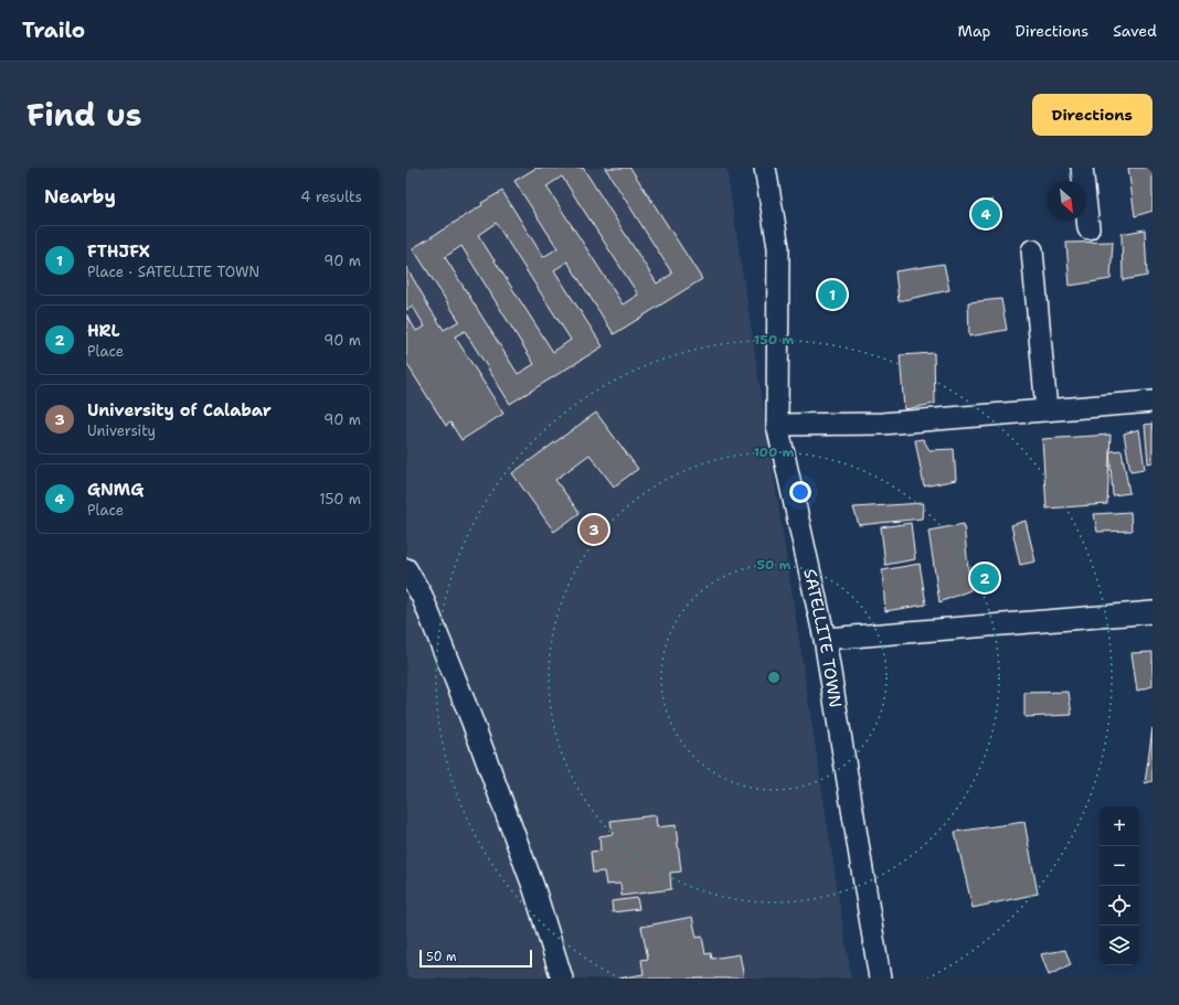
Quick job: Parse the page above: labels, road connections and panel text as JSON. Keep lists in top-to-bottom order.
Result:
{
  "streets": {
    "street": ["SATELLITE TOWN"]
  },
  "scale_bar": "50 m",
  "north": "bottom right",
  "page": {
    "header": "Trailo",
    "nav": ["Map", "Directions", "Saved"],
    "title": "Find us",
    "buttons": "Directions",
    "heading": ["Nearby", "4 results"],
    "pins": [
      "4",
      "1",
      "3",
      "2"
    ],
    "list": [
      {
        "mark": "1",
        "name": "FTHJFX",
        "note": "Place · SATELLITE TOWN",
        "value": "90 m"
      },
      {
        "mark": "2",
        "name": "HRL",
        "note": "Place",
        "value": "90 m"
      },
      {
        "mark": "3",
        "name": "University of Calabar",
        "note": "University",
        "value": "90 m"
      },
      {
        "mark": "4",
        "name": "GNMG",
        "note": "Place",
        "value": "150 m"
      }
    ],
    "map_buttons": ["+", "−"],
    "scale": "50 m"
  },
  "rings": ["150 m", "100 m", "50 m"]
}
